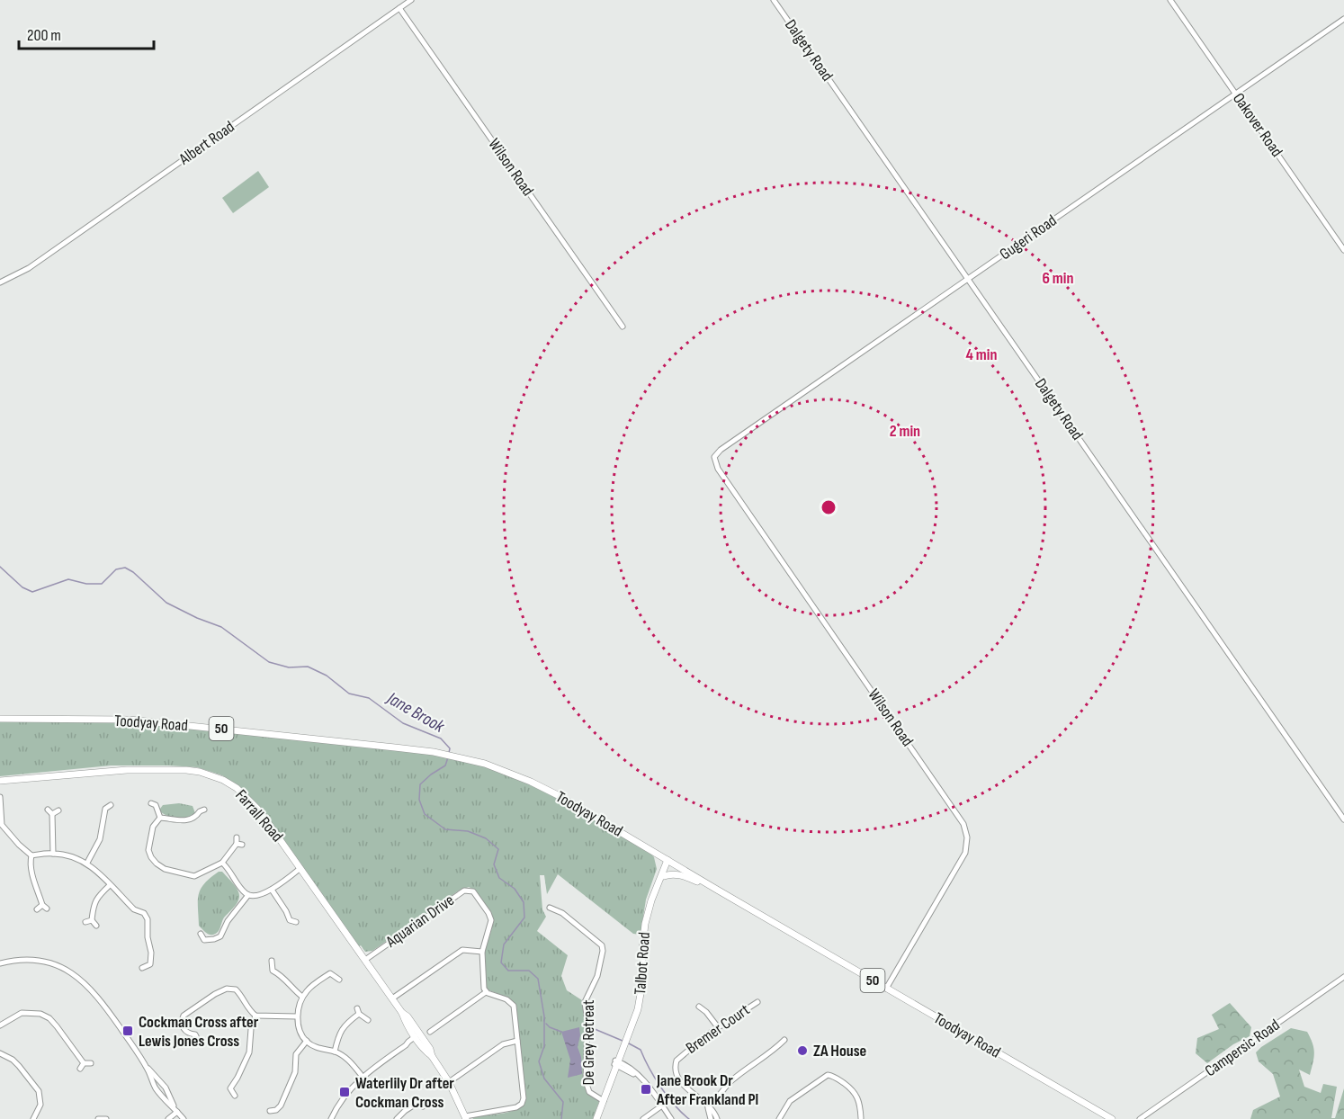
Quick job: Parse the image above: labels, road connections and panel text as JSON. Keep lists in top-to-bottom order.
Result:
{
  "streets": {
    "main road": [
      "Toodyay Road",
      "50",
      "Farrall Road",
      "Talbot Road"
    ],
    "street": [
      "Dalgety Road",
      "Oakover Road",
      "Albert Road",
      "Wilson Road",
      "Gugeri Road",
      "Aquarian Drive",
      "Bremer Court",
      "De Grey Retreat",
      "Campersic Road"
    ]
  },
  "crossings": [
    ["Dalgety Road", "Gugeri Road"],
    ["Oakover Road", "Gugeri Road"],
    ["Albert Road", "Wilson Road"],
    ["Wilson Road", "Gugeri Road"],
    ["Wilson Road", "Toodyay Road"],
    ["Toodyay Road", "Talbot Road"],
    ["Farrall Road", "Aquarian Drive"],
    ["Talbot Road", "De Grey Retreat"]
  ],
  "water": ["Jane Brook"],
  "places": {
    "transit": ["Cockman Cross after Lewis Jones Cross", "Jane Brook Dr After Frankland Pl", "Waterlily Dr after Cockman Cross"],
    "other": ["ZA House"]
  },
  "scale_bar": "200 m",
  "rings": ["6 min", "4 min", "2 min"]
}
